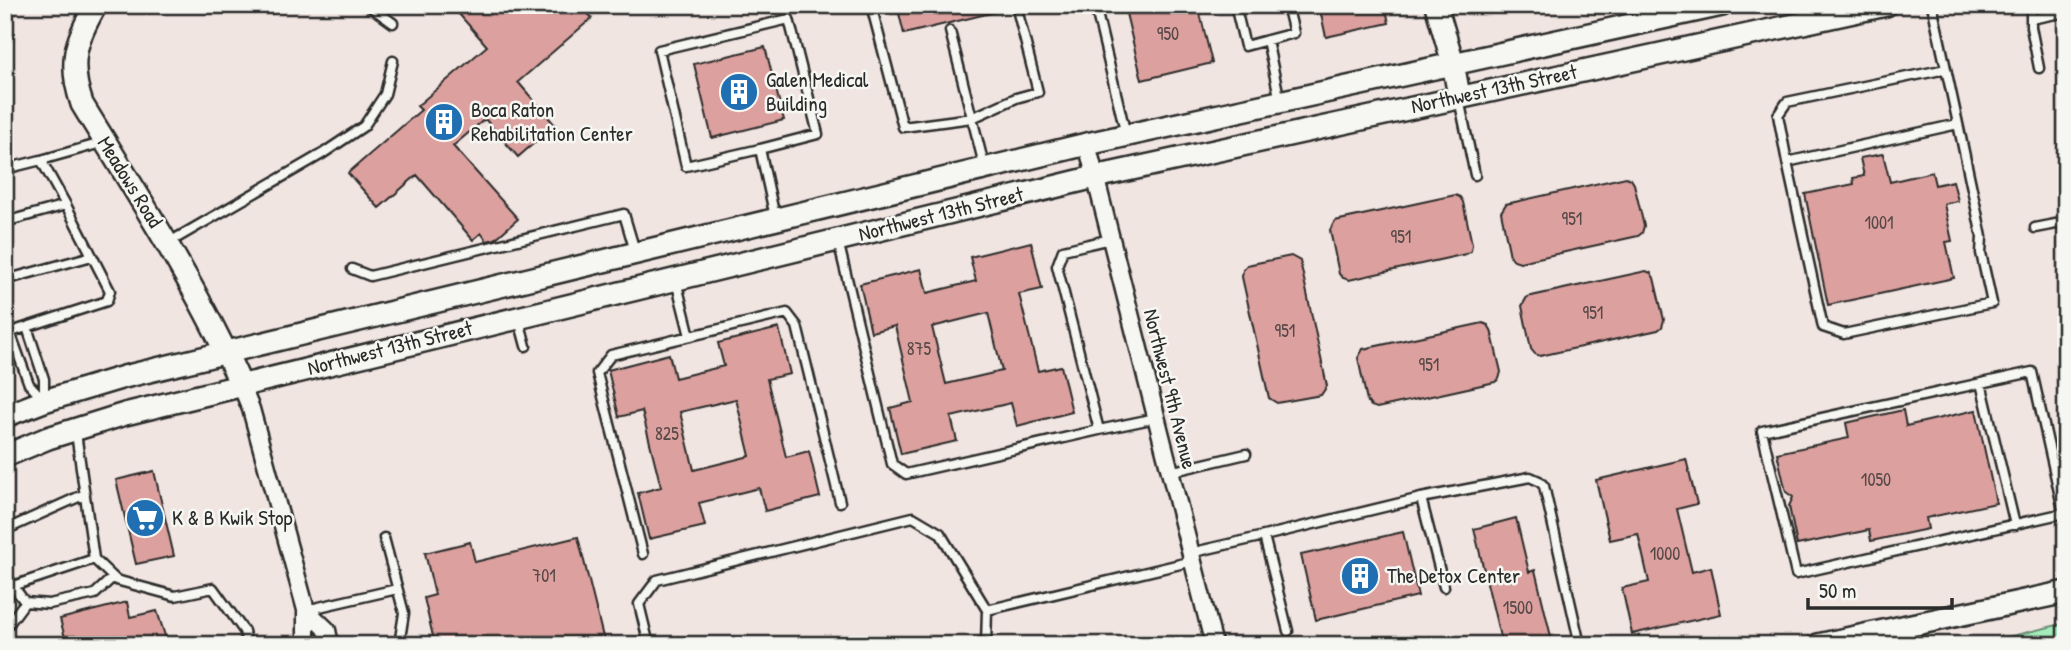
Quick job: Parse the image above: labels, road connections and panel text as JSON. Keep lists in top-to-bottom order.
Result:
{
  "streets": {
    "street": ["Northwest 13th Street", "Meadows Road", "Northwest 9th Avenue"]
  },
  "crossings": [
    ["Northwest 13th Street", "Meadows Road"],
    ["Northwest 13th Street", "Northwest 9th Avenue"]
  ],
  "places": {
    "building": ["Galen Medical Building", "Boca Raton Rehabilitation Center", "The Detox Center"],
    "supermarket": ["K & B Kwik Stop"]
  },
  "house_numbers": [
    "950",
    "951",
    "1001",
    "951",
    "951",
    "951",
    "875",
    "951",
    "825",
    "1050",
    "1000",
    "701",
    "1500"
  ],
  "scale_bar": "50 m"
}
